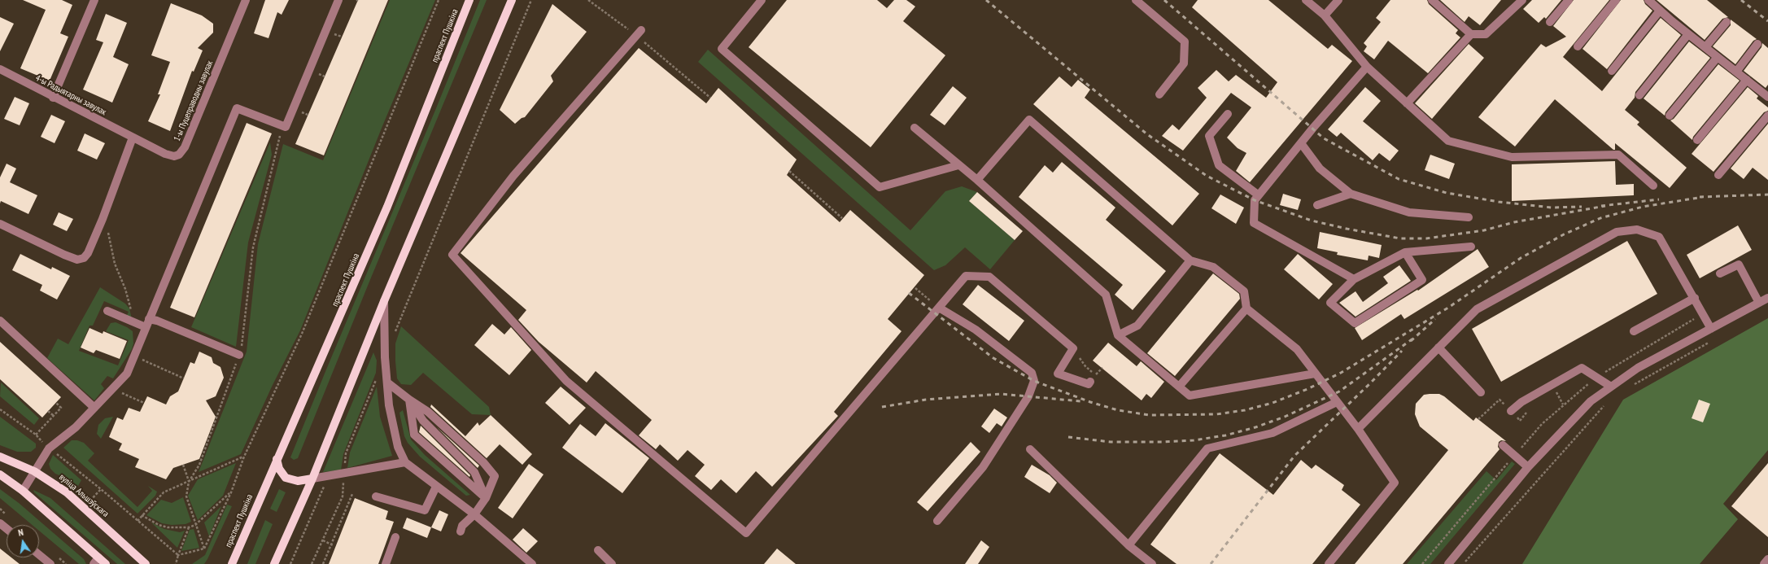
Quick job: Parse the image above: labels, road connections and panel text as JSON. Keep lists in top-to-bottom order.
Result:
{
  "streets": {
    "main road": ["праспект Пушкіна", "вуліца Альшэўскага"],
    "street": ["4-ы Радыятарны завулак", "1-ы Пуцеправодны завулак"]
  },
  "crossings": [
    ["4-ы Радыятарны завулак", "1-ы Пуцеправодны завулак"]
  ],
  "north": "top"
}
